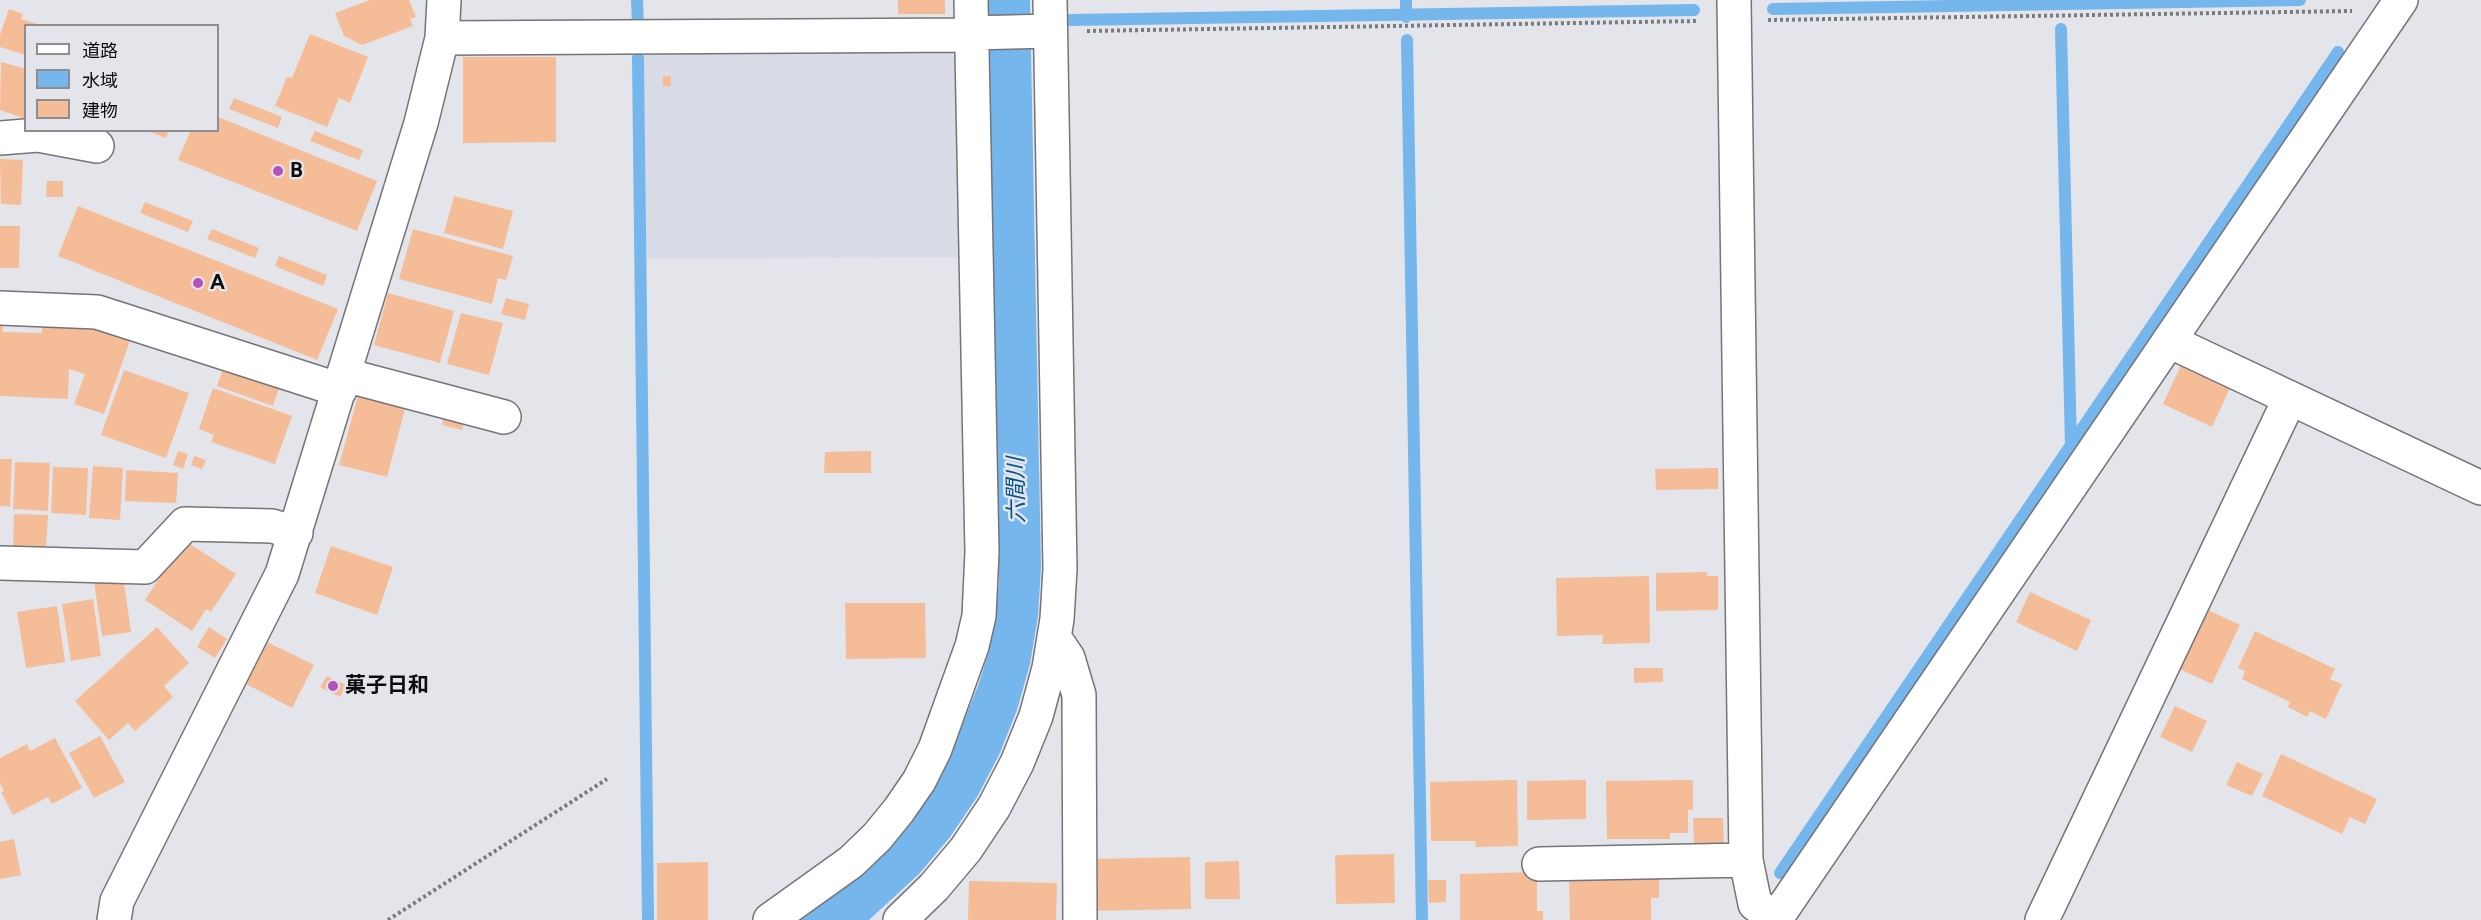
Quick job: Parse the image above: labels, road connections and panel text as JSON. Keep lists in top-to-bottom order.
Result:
{
  "water": ["六間川"],
  "places": ["B", "A", "菓子日和"],
  "legend": ["道路", "水域", "建物"]
}
